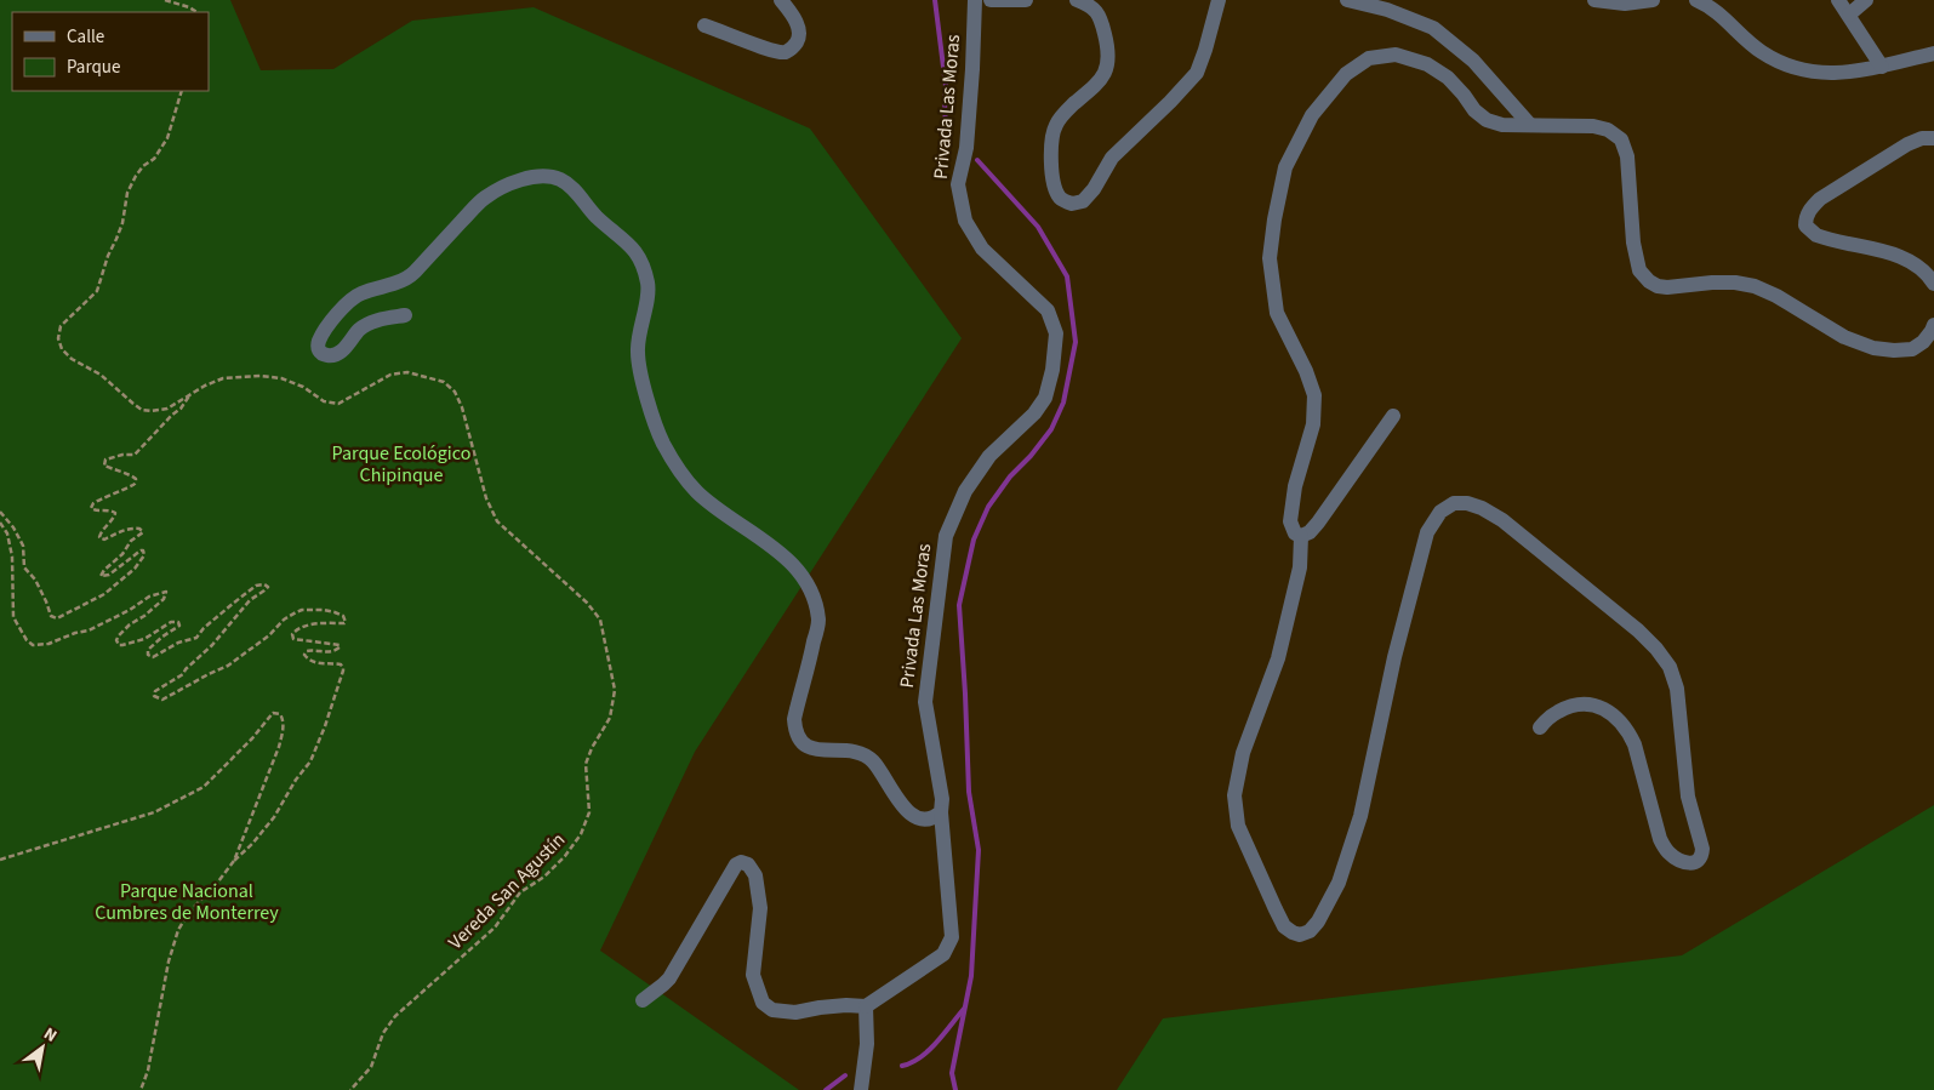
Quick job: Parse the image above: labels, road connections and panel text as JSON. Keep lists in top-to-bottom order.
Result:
{
  "streets": {
    "street": ["Privada Las Moras"],
    "path": ["Vereda San Agustín"]
  },
  "parks": ["Parque Ecológico Chipinque", "Parque Nacional Cumbres de Monterrey"],
  "legend": ["Calle", "Parque"],
  "north": "top right"
}
